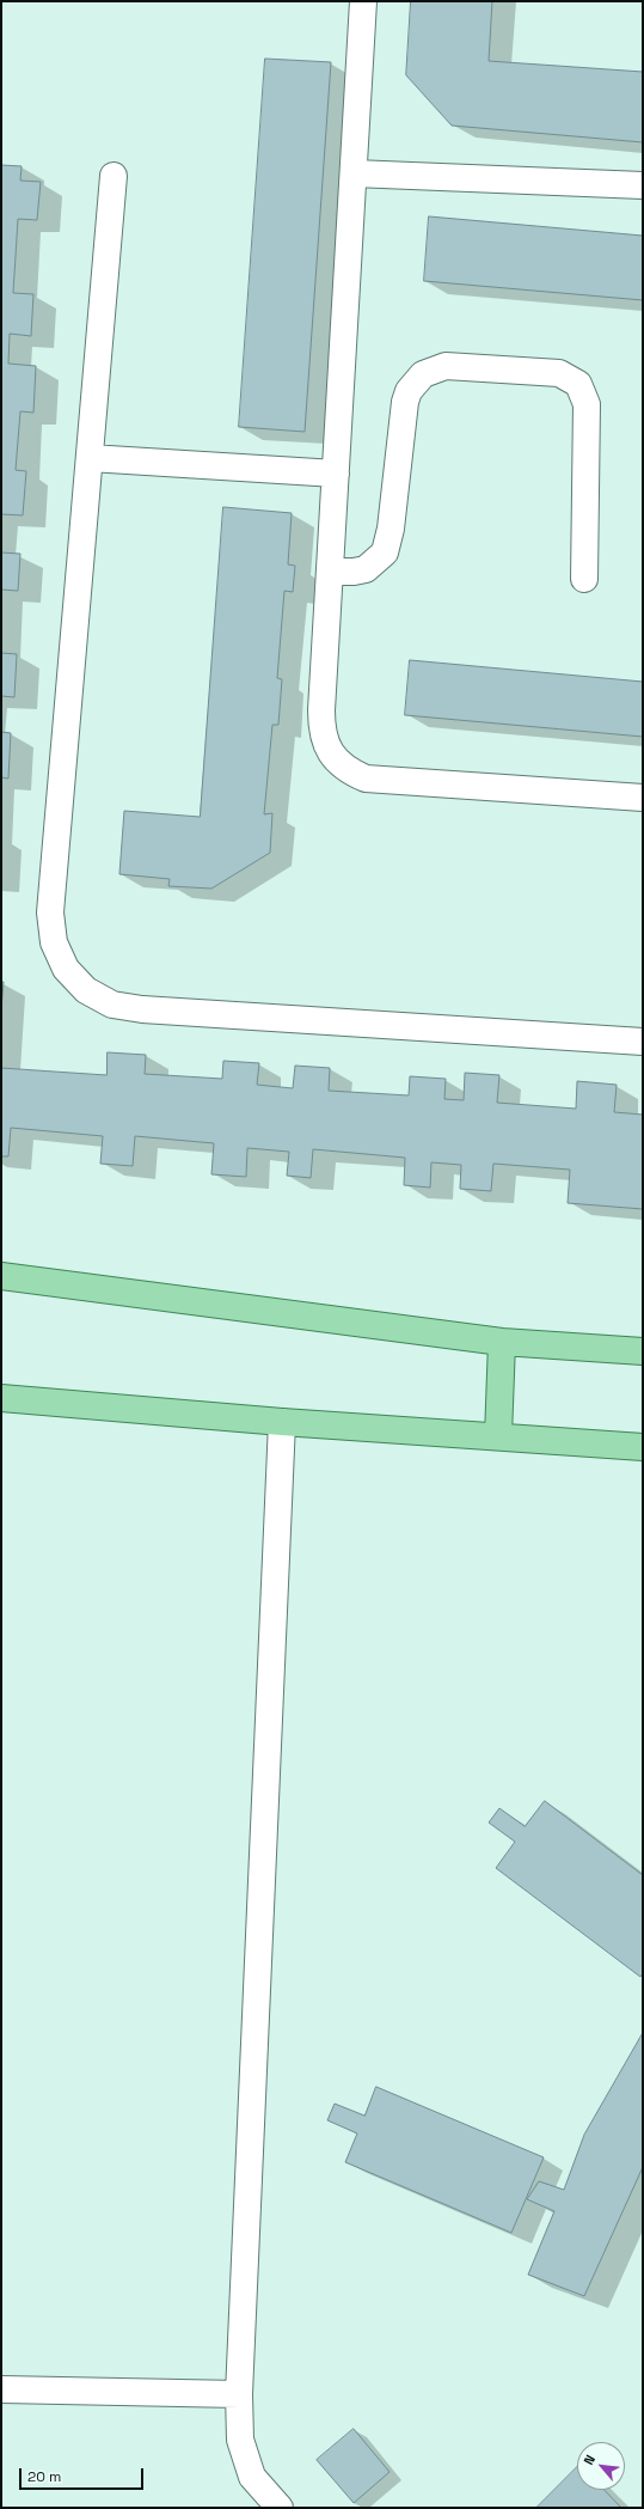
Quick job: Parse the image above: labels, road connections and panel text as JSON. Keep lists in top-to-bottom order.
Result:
{
  "scale_bar": "20 m",
  "north": "top left"
}
